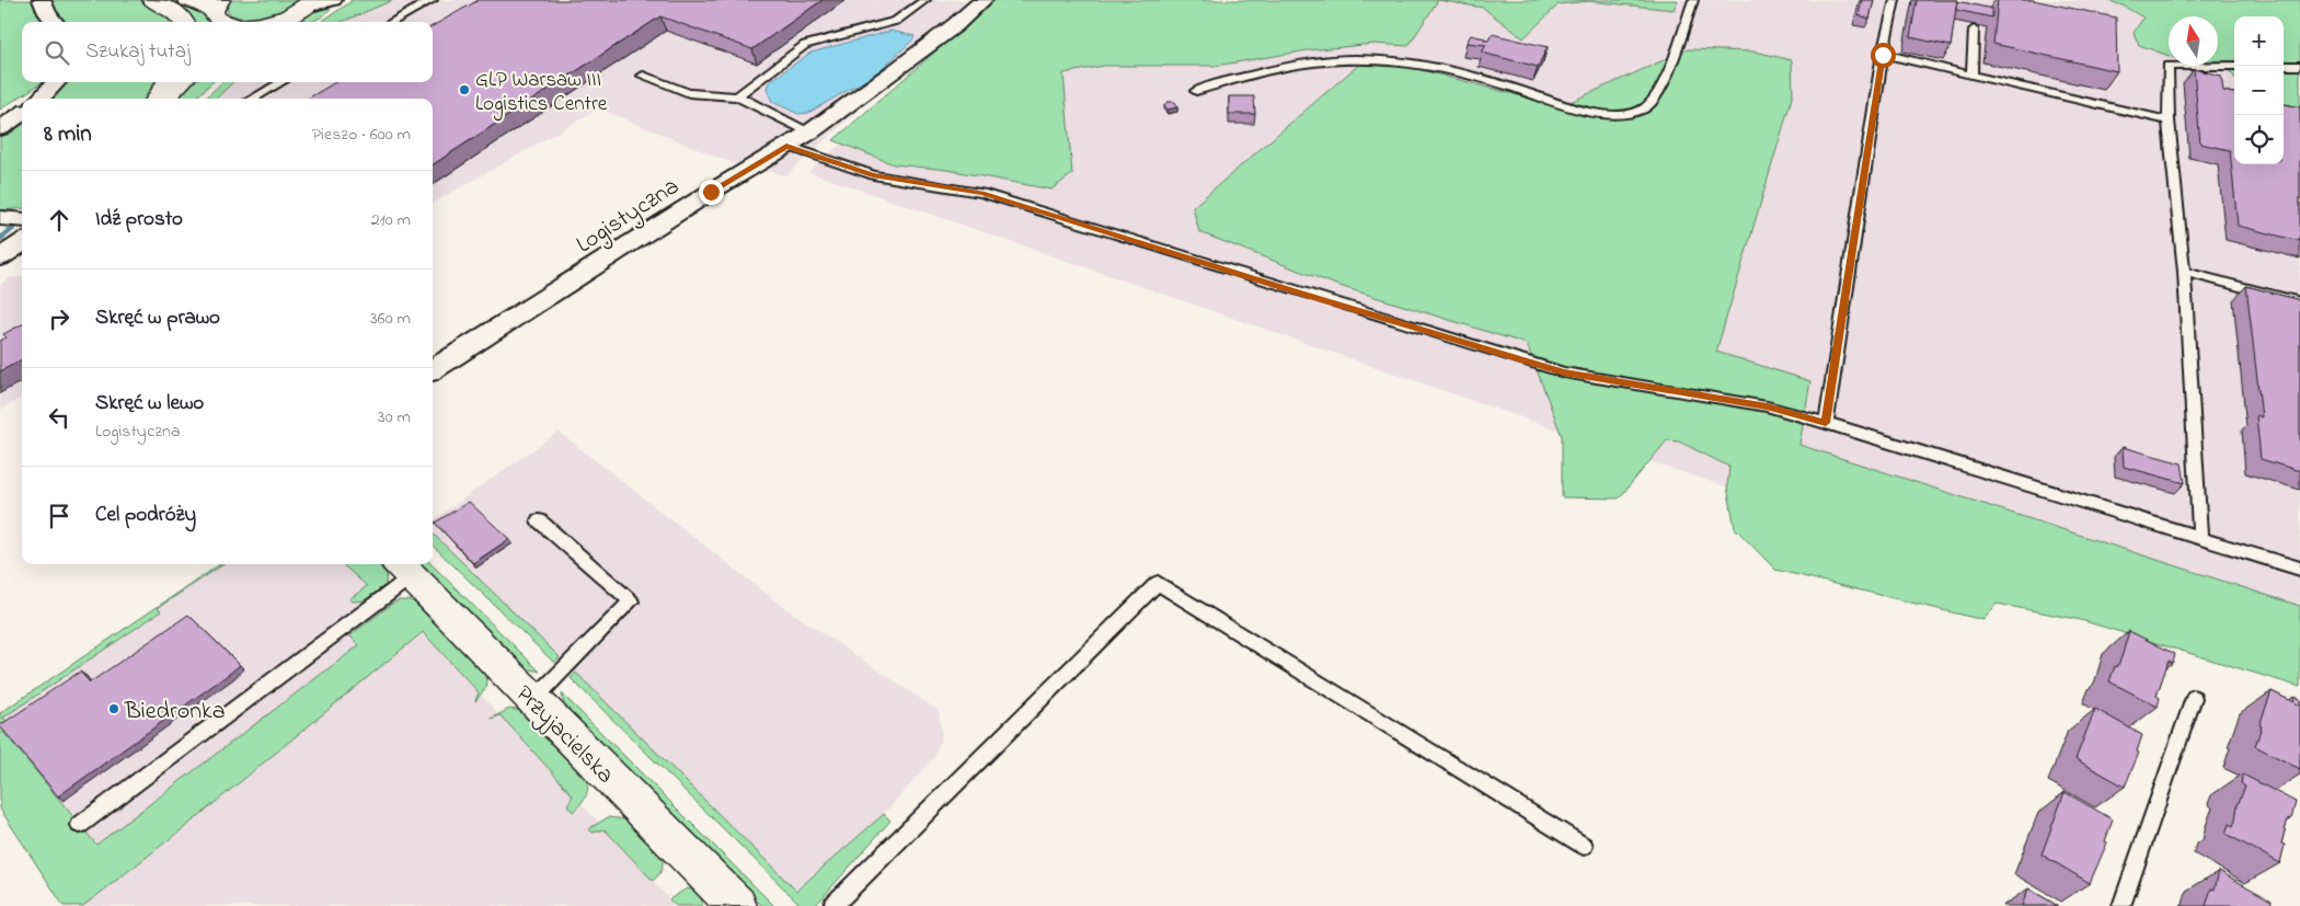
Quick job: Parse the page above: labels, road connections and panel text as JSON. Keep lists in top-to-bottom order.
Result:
{
  "streets": {
    "main road": ["Przyjacielska"],
    "street": ["Logistyczna"]
  },
  "places": ["GLP Warsaw III Logistics Centre", "Biedronka"],
  "north": "top",
  "page": {
    "map_buttons": ["+", "−"],
    "search": "Szukaj tutaj",
    "heading": ["8 min", "Pieszo · 600 m"],
    "list": [
      ["Idź prosto", "210 m"],
      ["Skręć w prawo", "360 m"],
      ["Skręć w lewo", "Logistyczna", "30 m"],
      "Cel podróży"
    ]
  }
}
